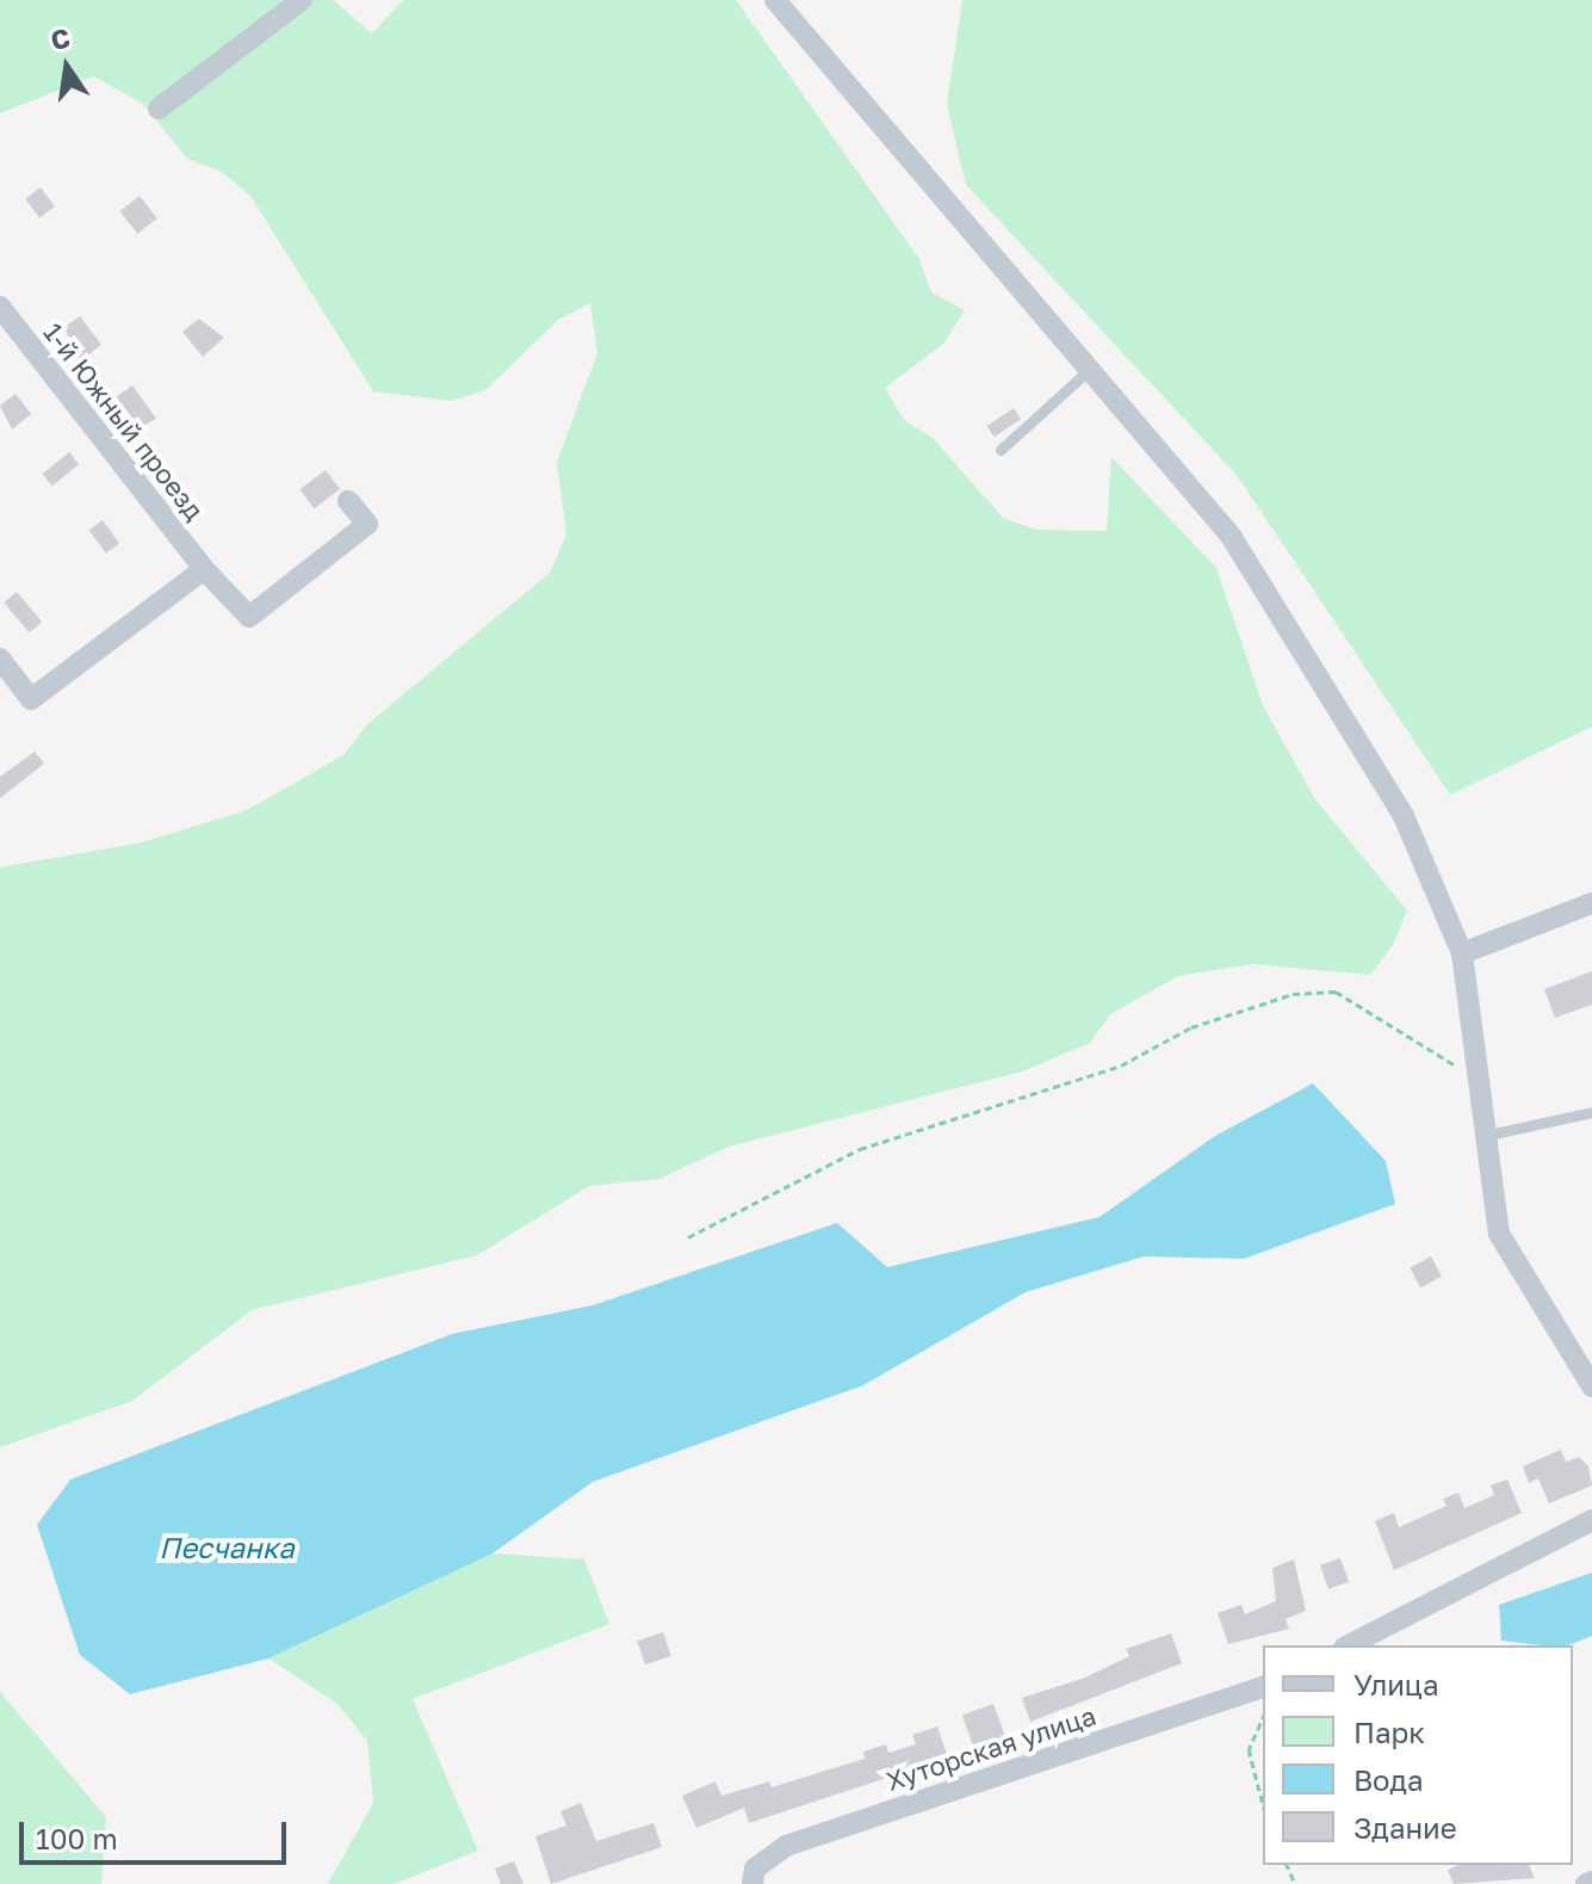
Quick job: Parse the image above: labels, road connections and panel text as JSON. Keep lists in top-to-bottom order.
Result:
{
  "streets": {
    "street": ["1-й Южный проезд", "Хуторская улица"]
  },
  "water": ["Песчанка"],
  "legend": [
    "Улица",
    "Парк",
    "Вода",
    "Здание"
  ],
  "scale_bar": "100 m",
  "north": "top"
}
